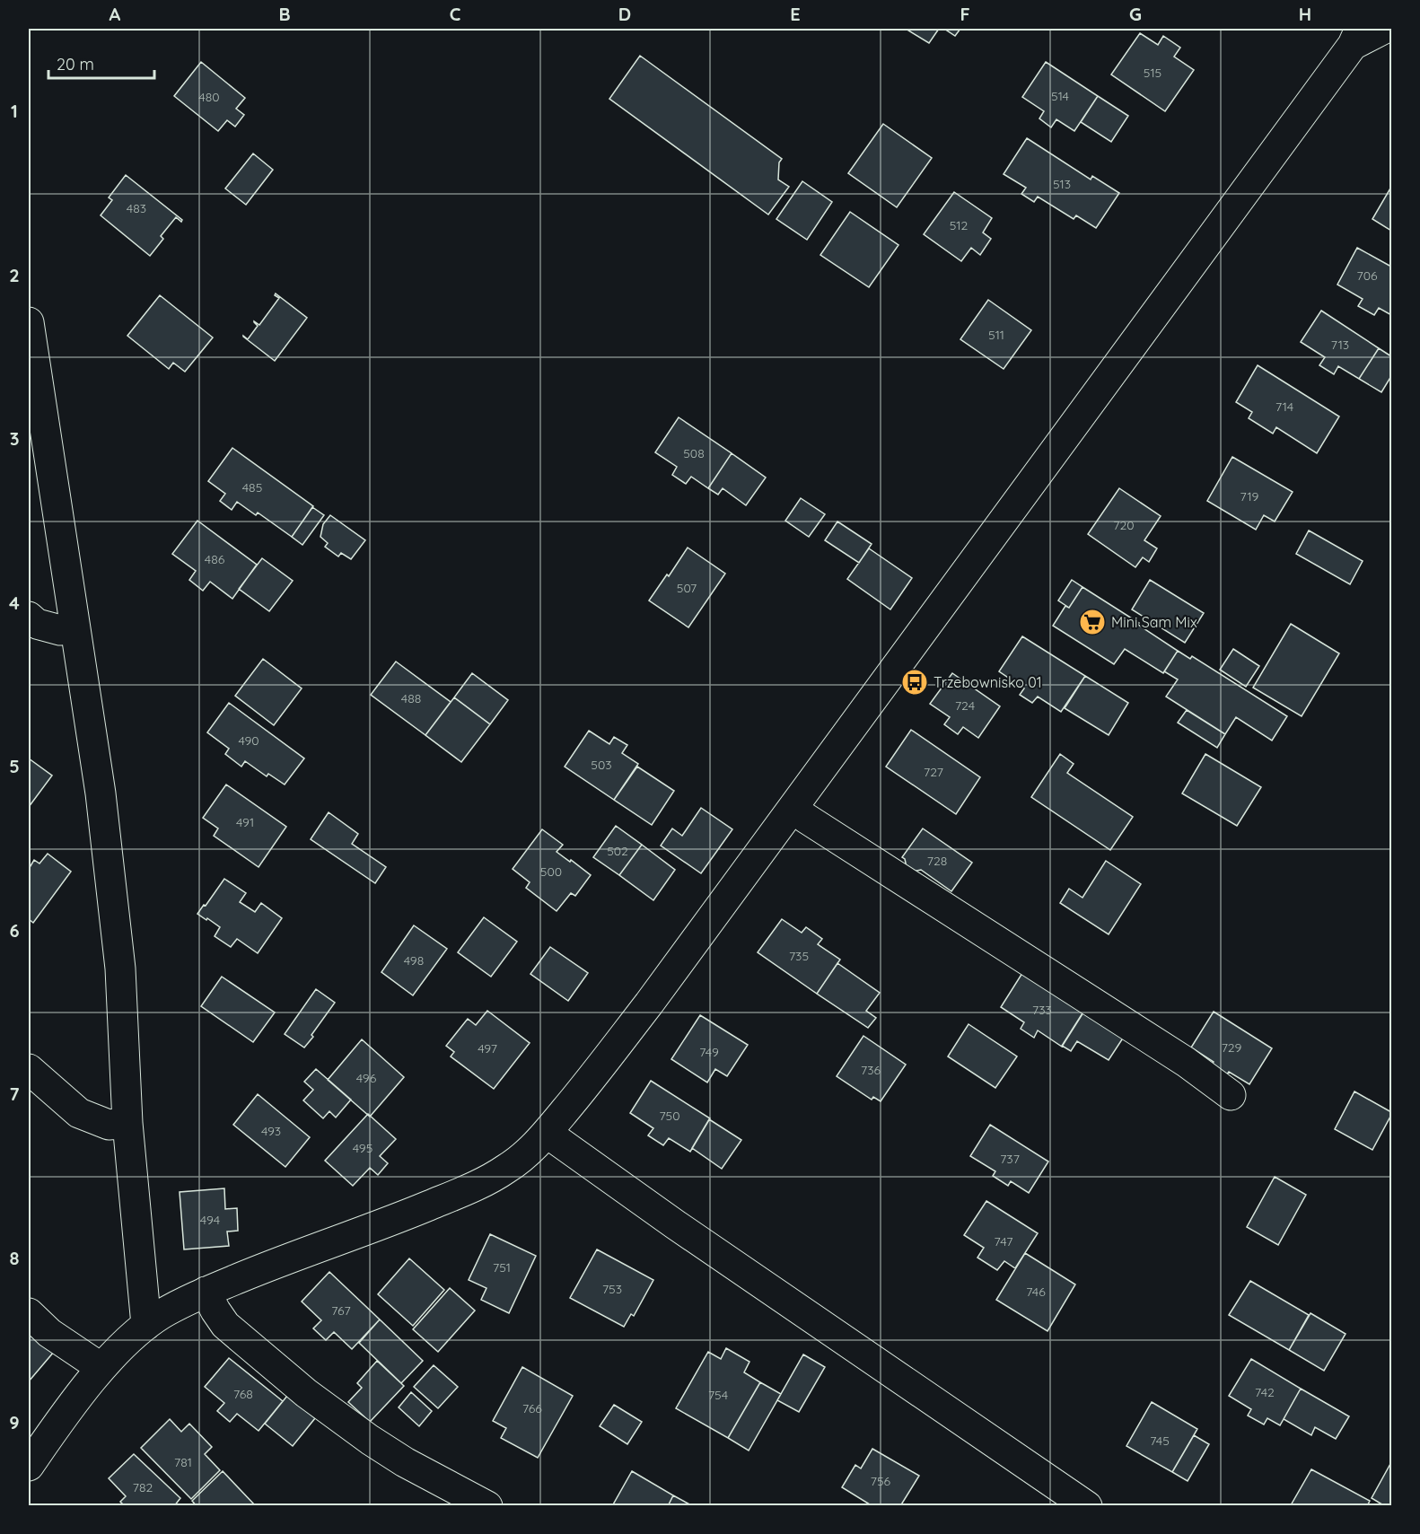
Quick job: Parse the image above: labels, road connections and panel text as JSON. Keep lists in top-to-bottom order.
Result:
{
  "places": {
    "supermarket": ["Mini Sam Mix"],
    "bus stop": ["Trzebownisko 01"]
  },
  "house_numbers": [
    "515",
    "514",
    "480",
    "513",
    "483",
    "512",
    "706",
    "511",
    "713",
    "714",
    "508",
    "485",
    "719",
    "720",
    "486",
    "507",
    "488",
    "724",
    "490",
    "503",
    "727",
    "491",
    "502",
    "728",
    "500",
    "735",
    "498",
    "733",
    "729",
    "497",
    "749",
    "736",
    "496",
    "750",
    "493",
    "495",
    "737",
    "494",
    "747",
    "751",
    "753",
    "746",
    "767",
    "742",
    "768",
    "754",
    "766",
    "745",
    "781",
    "756",
    "782"
  ],
  "scale_bar": "20 m",
  "grid": {
    "columns": [
      "A",
      "B",
      "C",
      "D",
      "E",
      "F",
      "G",
      "H"
    ],
    "rows": [
      "1",
      "2",
      "3",
      "4",
      "5",
      "6",
      "7",
      "8",
      "9"
    ]
  }
}
